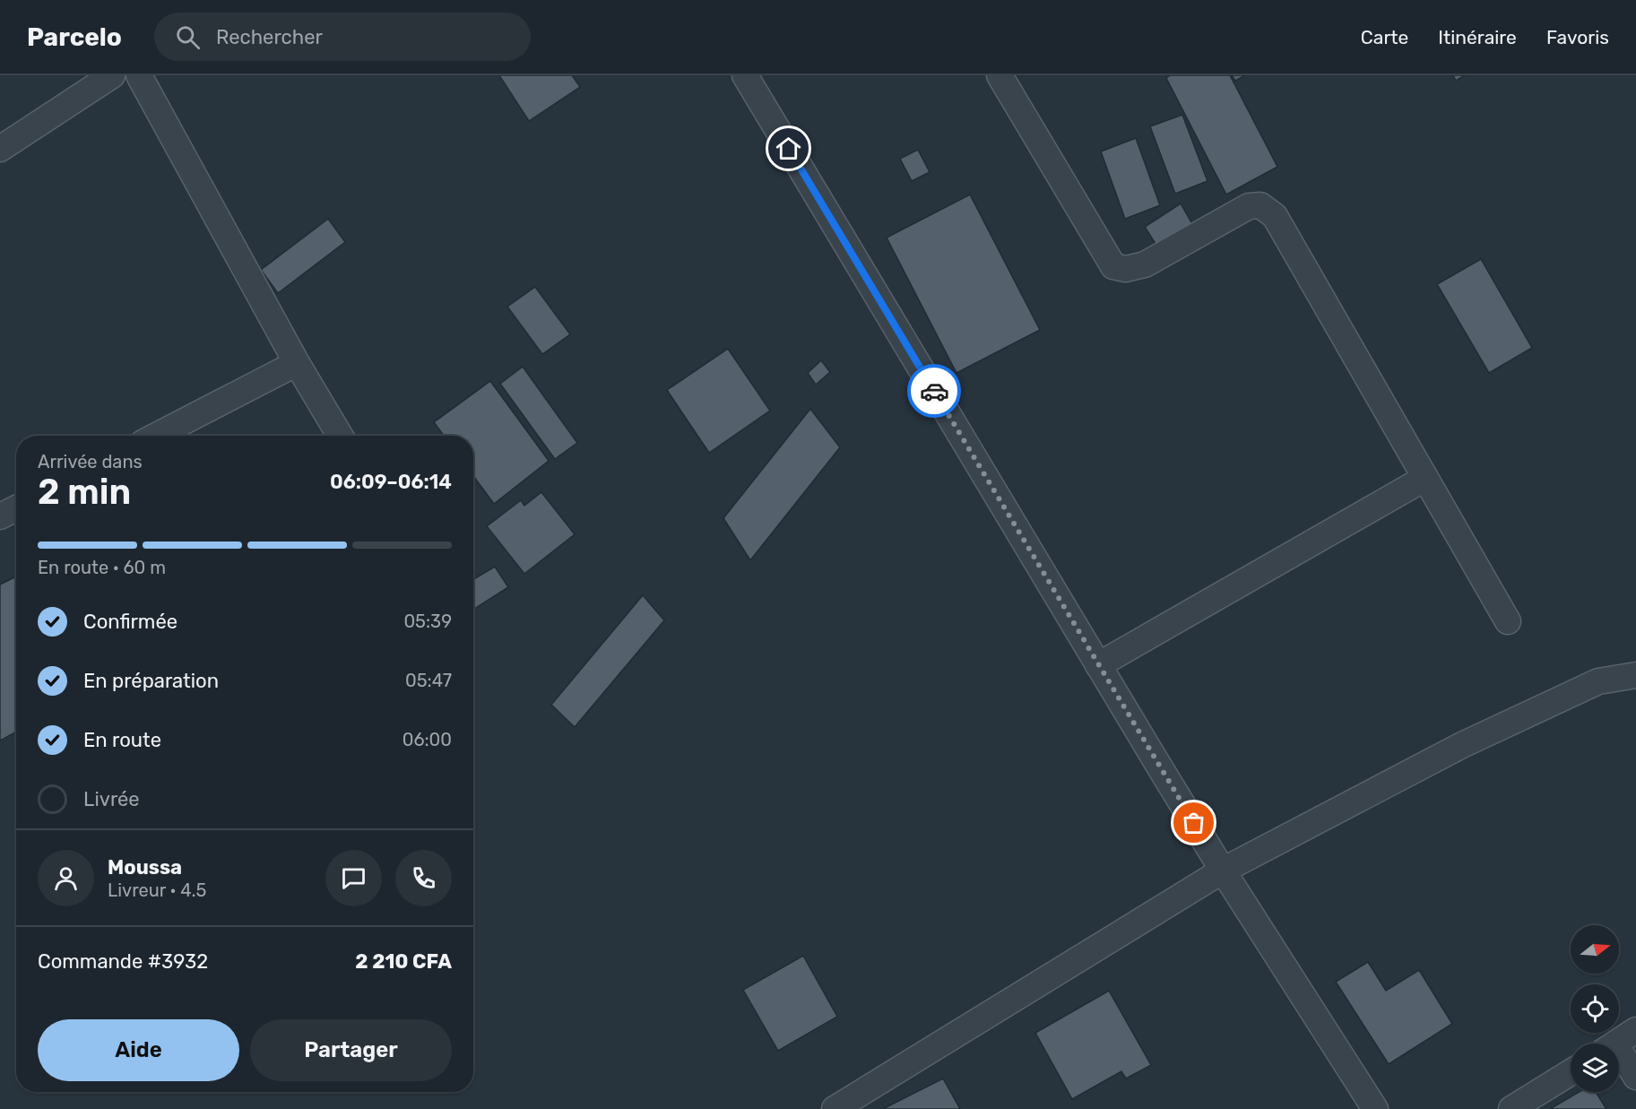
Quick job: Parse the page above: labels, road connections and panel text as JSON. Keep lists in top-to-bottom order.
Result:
{
  "north": "right",
  "page": {
    "header": "Parcelo",
    "search": "Rechercher",
    "nav": ["Carte", "Itinéraire", "Favoris"],
    "heading": ["2 min", "Arrivée dans", "06:09–06:14"],
    "panel": [
      "Moussa",
      "Livreur · 4.5",
      "Commande #3932",
      "2 210 CFA"
    ],
    "bar": "En route · 60 m",
    "list": [
      ["Confirmée", "05:39"],
      ["En préparation", "05:47"],
      ["En route", "06:00"],
      "Livrée"
    ],
    "buttons": ["Aide", "Partager"]
  }
}
